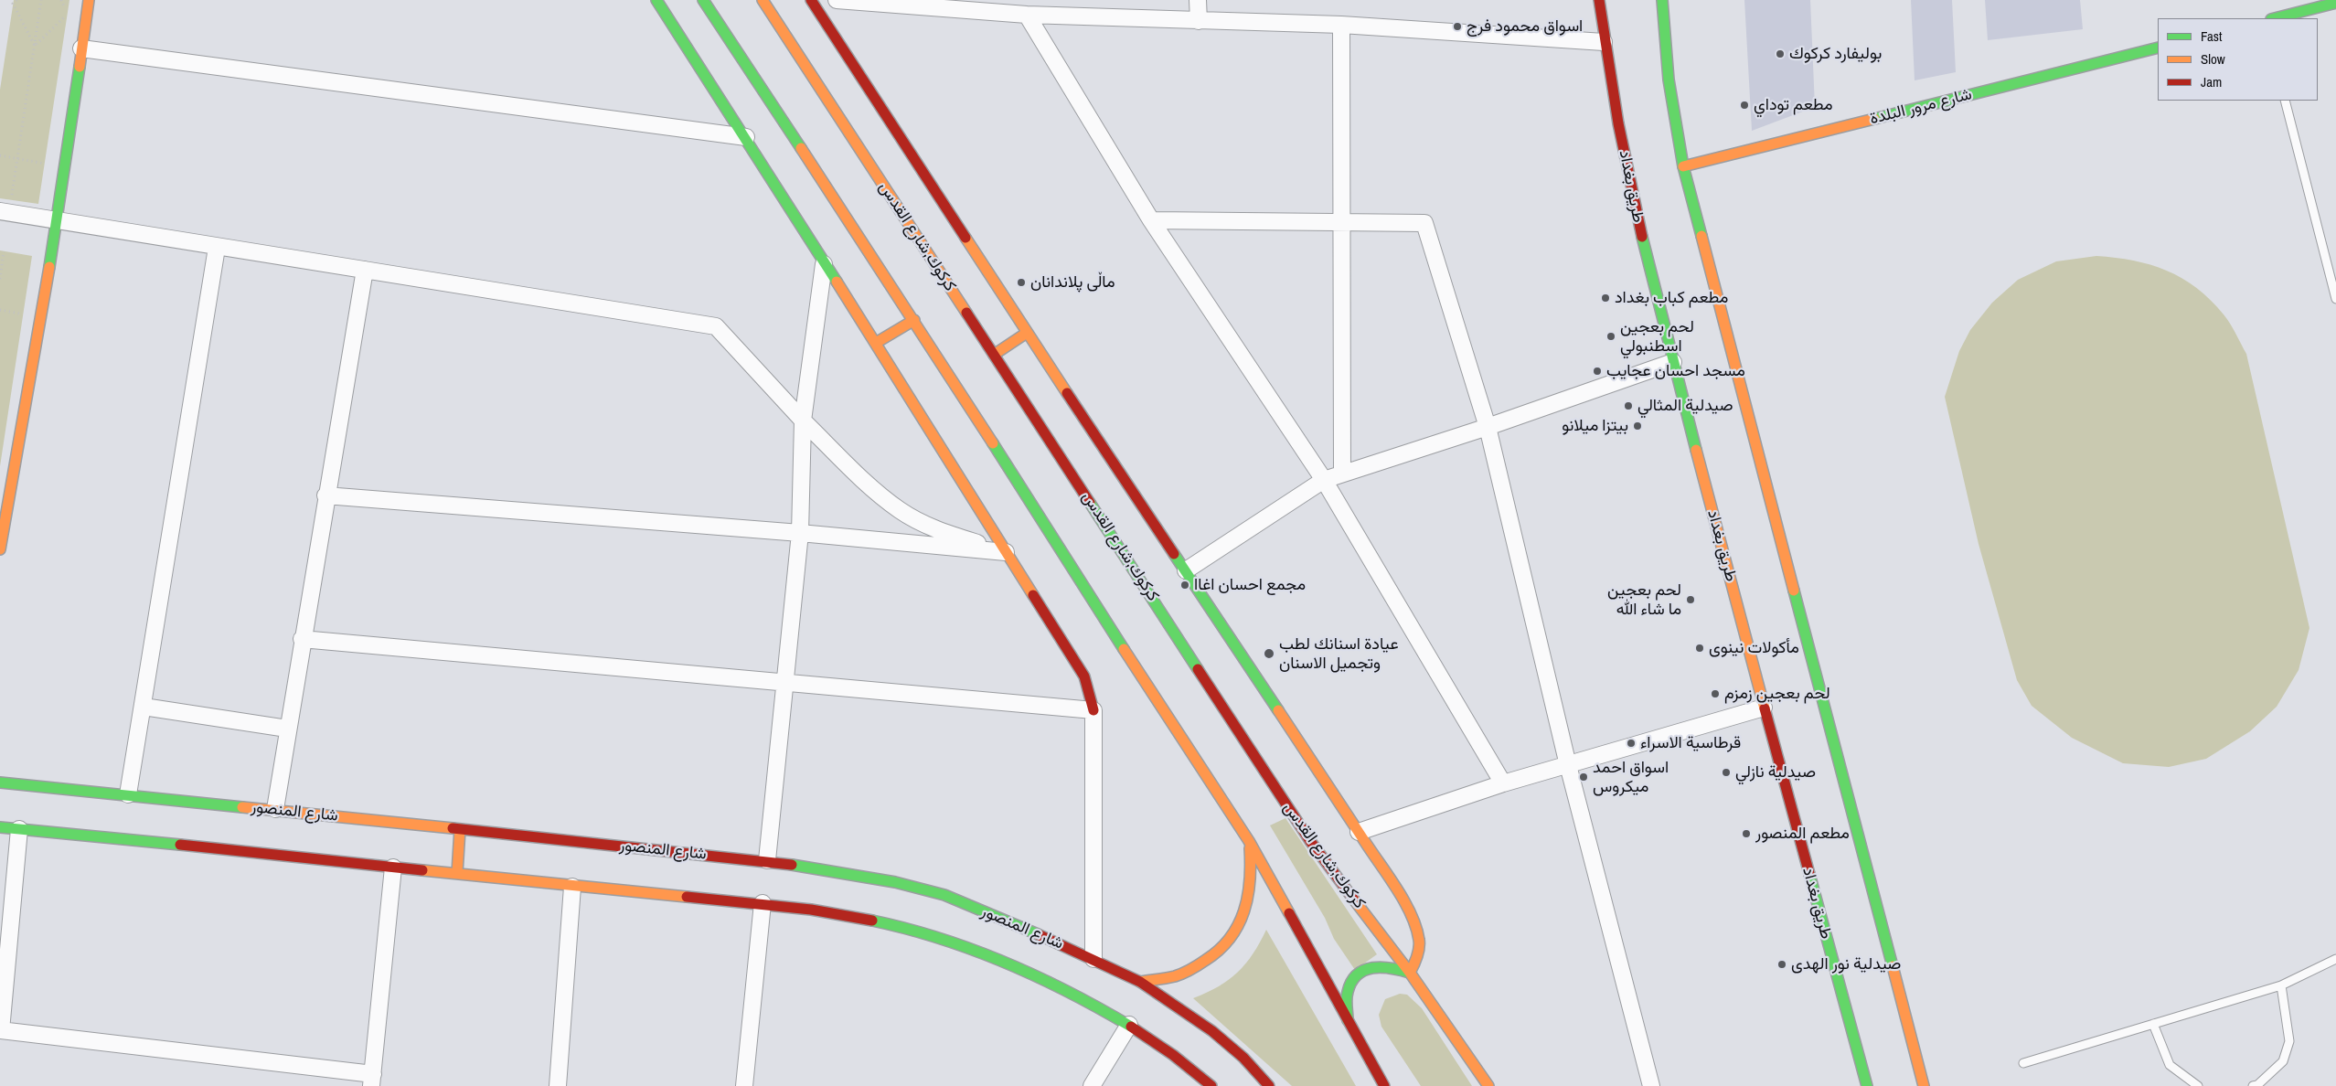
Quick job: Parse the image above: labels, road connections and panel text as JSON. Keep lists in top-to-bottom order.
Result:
{
  "streets": {
    "main road": [
      "شارع مرور البلدة",
      "طريق بغداد",
      "كركوك,شارع القدس",
      "شارع المنصور"
    ]
  },
  "places": [
    "اسواق محمود فرج",
    "بوليفارد كركوك",
    "مطعم توداي",
    "ماڵی پلاندانان",
    "مطعم كباب بغداد",
    "لحم بعجين اسطنبولي",
    "مسجد احسان عجايب",
    "صيدلية المثالي",
    "بيتزا ميلانو",
    "مجمع احسان اغاا",
    "لحم بعجين ما شاء الله",
    "مأكولات نينوى",
    "عيادة اسنانك لطب وتجميل الاسنان",
    "لحم بعجين زمزم",
    "قرطاسية الاسراء",
    "صيدلية نازلي",
    "اسواق احمد ميكروس",
    "مطعم المنصور",
    "صيدلية نور الهدى"
  ],
  "legend": ["Fast", "Slow", "Jam"]
}
